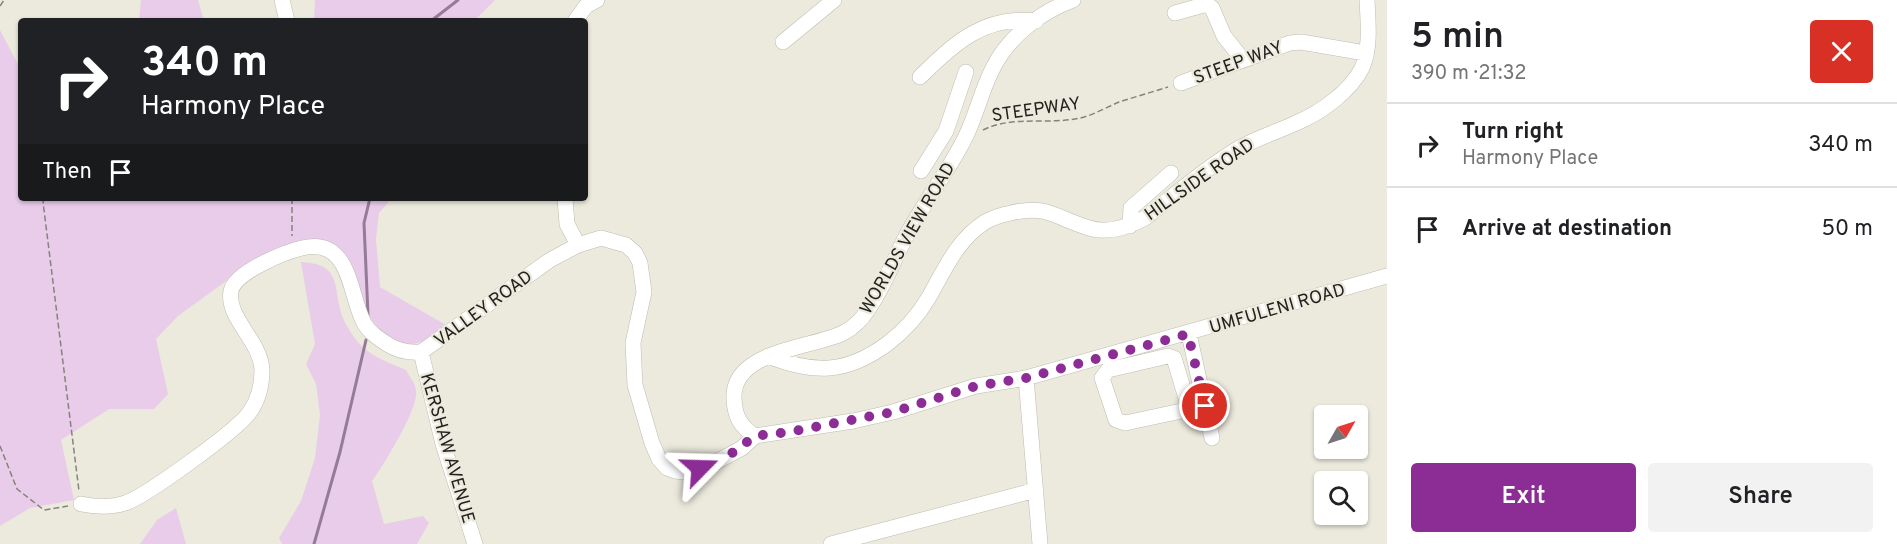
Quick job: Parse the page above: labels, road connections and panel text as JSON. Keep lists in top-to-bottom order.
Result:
{
  "streets": {
    "street": [
      "STEEP WAY",
      "HILLSIDE ROAD",
      "WORLDS VIEW ROAD",
      "VALLEY ROAD",
      "UMFULENI ROAD",
      "KERSHAW AVENUE"
    ],
    "path": ["STEEPWAY"]
  },
  "crossings": [
    ["STEEP WAY", "STEEPWAY"],
    ["STEEP WAY", "HILLSIDE ROAD"],
    ["HILLSIDE ROAD", "WORLDS VIEW ROAD"],
    ["WORLDS VIEW ROAD", "UMFULENI ROAD"],
    ["VALLEY ROAD", "UMFULENI ROAD"],
    ["VALLEY ROAD", "KERSHAW AVENUE"]
  ],
  "north": "top right",
  "page": {
    "heading": ["5 min", "390 m · 21:32"],
    "turn": ["340 m", "Harmony Place"],
    "list": [
      {
        "name": "Turn right",
        "note": "Harmony Place",
        "value": "340 m"
      },
      {
        "name": "Arrive at destination",
        "value": "50 m"
      }
    ],
    "then": "Then",
    "buttons": ["Exit", "Share"]
  }
}
